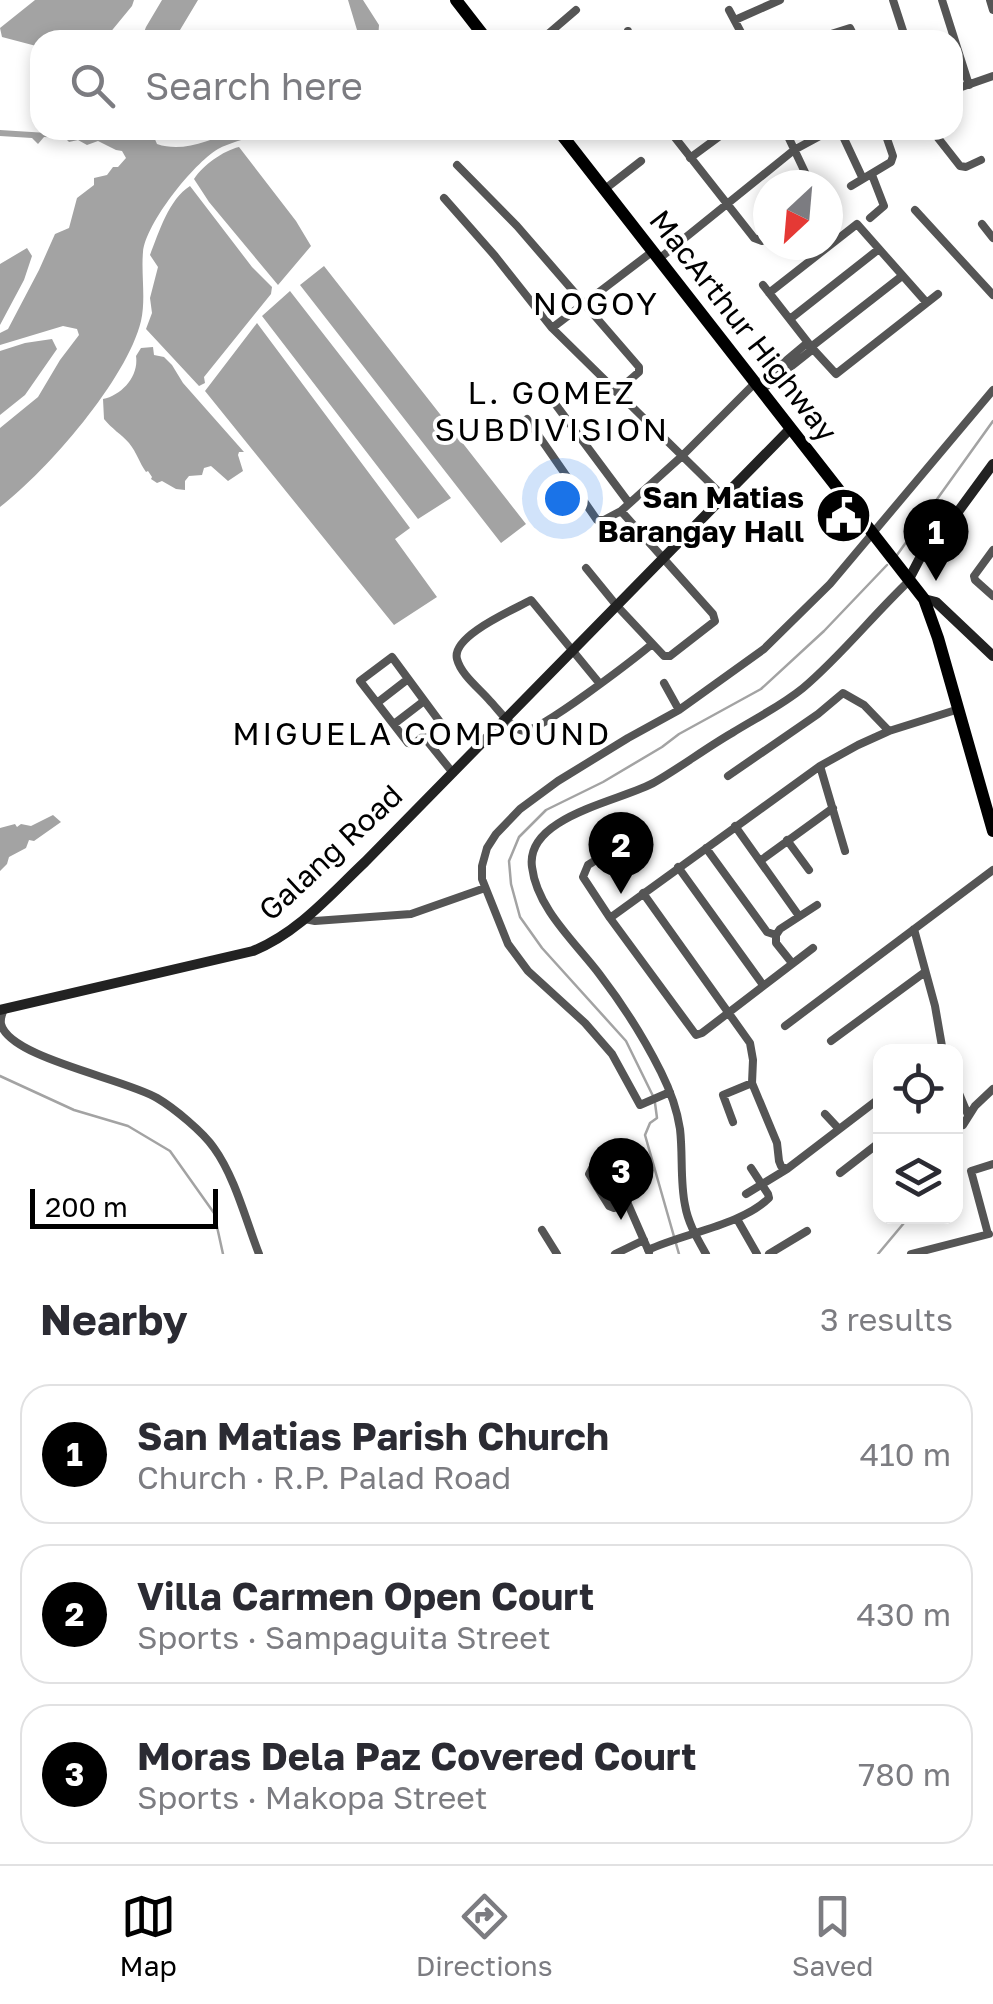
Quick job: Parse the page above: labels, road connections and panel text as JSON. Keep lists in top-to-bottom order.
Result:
{
  "streets": {
    "highway": ["MacArthur Highway"],
    "street": ["Galang Road"]
  },
  "crossings": [
    ["MacArthur Highway", "Galang Road"]
  ],
  "districts": ["NOGOY", "L. GOMEZ SUBDIVISION", "MIGUELA COMPOUND"],
  "places": {
    "public building": ["San Matias Barangay Hall"]
  },
  "scale_bar": "200 m",
  "north": "bottom left",
  "page": {
    "search": "Search here",
    "pins": ["1", "2", "3"],
    "scale": "200 m",
    "heading": ["Nearby", "3 results"],
    "list": [
      {
        "mark": "1",
        "name": "San Matias Parish Church",
        "note": "Church · R.P. Palad Road",
        "value": "410 m"
      },
      {
        "mark": "2",
        "name": "Villa Carmen Open Court",
        "note": "Sports · Sampaguita Street",
        "value": "430 m"
      },
      {
        "mark": "3",
        "name": "Moras Dela Paz Covered Court",
        "note": "Sports · Makopa Street",
        "value": "780 m"
      }
    ],
    "nav": ["Map", "Directions", "Saved"]
  }
}
